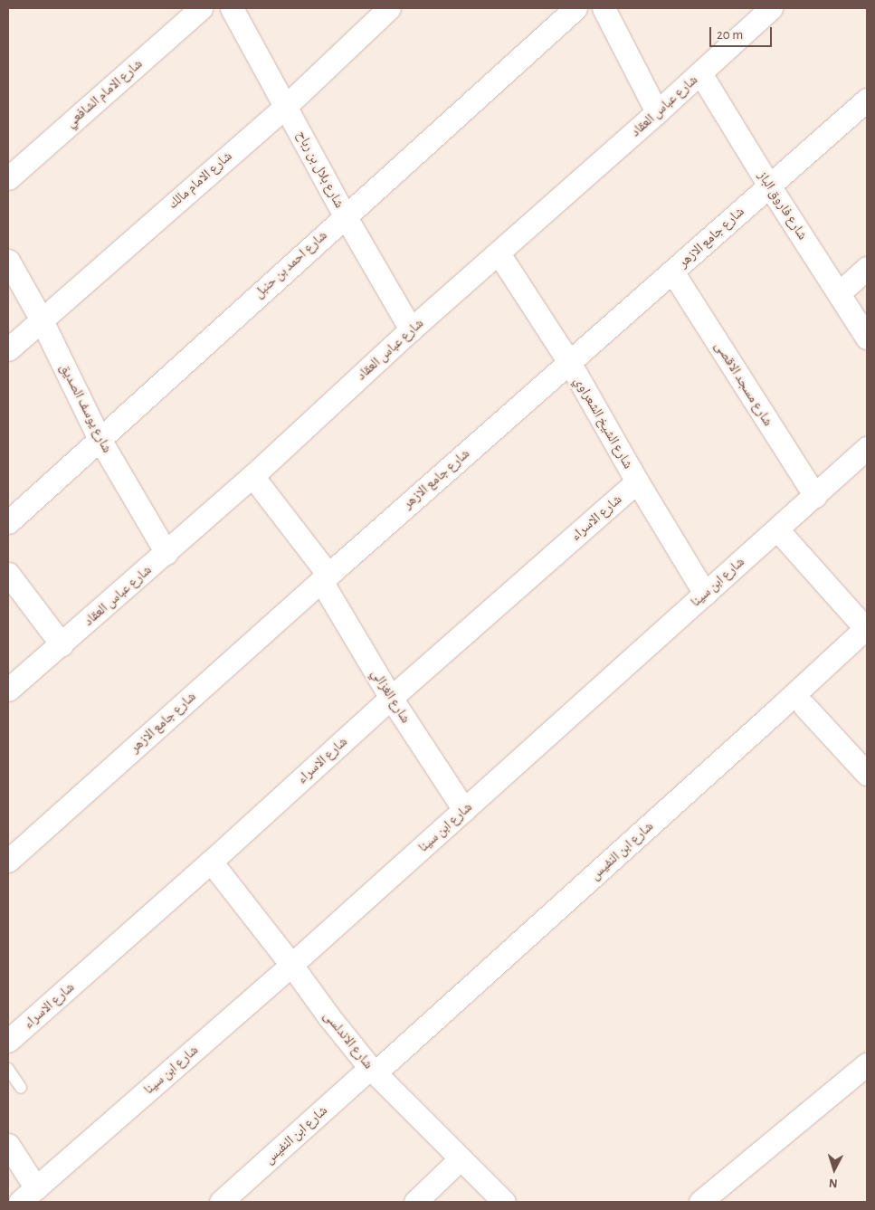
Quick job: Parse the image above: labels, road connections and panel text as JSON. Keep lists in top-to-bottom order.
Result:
{
  "streets": {
    "street": [
      "شارع الامام الشافعي",
      "شارع عباس العقاد",
      "شارع بلال بن رباح",
      "شارع الامام مالك",
      "شارع فاروق الباز",
      "شارع جامع الازهر",
      "شارع احمد بن حنبل",
      "شارع مسجد الاقصى",
      "شارع يوسف الصديق",
      "شارع الشيخ الشعراوي",
      "شارع الاسراء",
      "شارع ابن سينا",
      "شارع الغزالي",
      "شارع ابن النفيس",
      "شارع الاندلسى"
    ]
  },
  "crossings": [
    ["شارع عباس العقاد", "شارع بلال بن رباح"],
    ["شارع عباس العقاد", "شارع فاروق الباز"],
    ["شارع عباس العقاد", "شارع يوسف الصديق"],
    ["شارع عباس العقاد", "شارع الشيخ الشعراوي"],
    ["شارع عباس العقاد", "شارع الغزالي"],
    ["شارع بلال بن رباح", "شارع الامام مالك"],
    ["شارع بلال بن رباح", "شارع احمد بن حنبل"],
    ["شارع الامام مالك", "شارع يوسف الصديق"],
    ["شارع فاروق الباز", "شارع جامع الازهر"],
    ["شارع جامع الازهر", "شارع مسجد الاقصى"],
    ["شارع جامع الازهر", "شارع الشيخ الشعراوي"],
    ["شارع جامع الازهر", "شارع الغزالي"],
    ["شارع احمد بن حنبل", "شارع يوسف الصديق"],
    ["شارع مسجد الاقصى", "شارع ابن سينا"],
    ["شارع الشيخ الشعراوي", "شارع الاسراء"],
    ["شارع الشيخ الشعراوي", "شارع ابن سينا"],
    ["شارع الاسراء", "شارع الغزالي"],
    ["شارع الاسراء", "شارع الاندلسى"],
    ["شارع ابن سينا", "شارع الغزالي"],
    ["شارع ابن سينا", "شارع الاندلسى"],
    ["شارع ابن النفيس", "شارع الاندلسى"]
  ],
  "scale_bar": "20 m",
  "north": "bottom"
}
